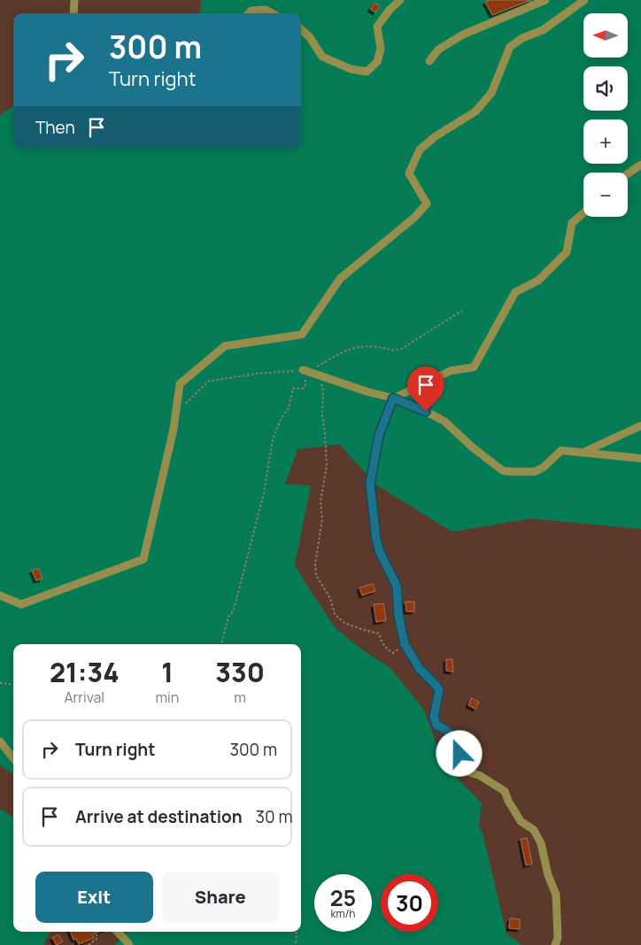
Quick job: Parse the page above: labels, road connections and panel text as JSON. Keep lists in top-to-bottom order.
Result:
{
  "north": "left",
  "page": {
    "map_buttons": ["+", "−"],
    "turn": ["300 m", "Turn right"],
    "then": "Then",
    "eta": [
      "21:34",
      "Arrival",
      "1",
      "min",
      "330",
      "m"
    ],
    "list": [
      {
        "name": "Turn right",
        "value": "300 m"
      },
      {
        "name": "Arrive at destination",
        "value": "30 m"
      }
    ],
    "buttons": ["Exit", "Share"],
    "speed": "25 km/h",
    "limit": "30"
  }
}
